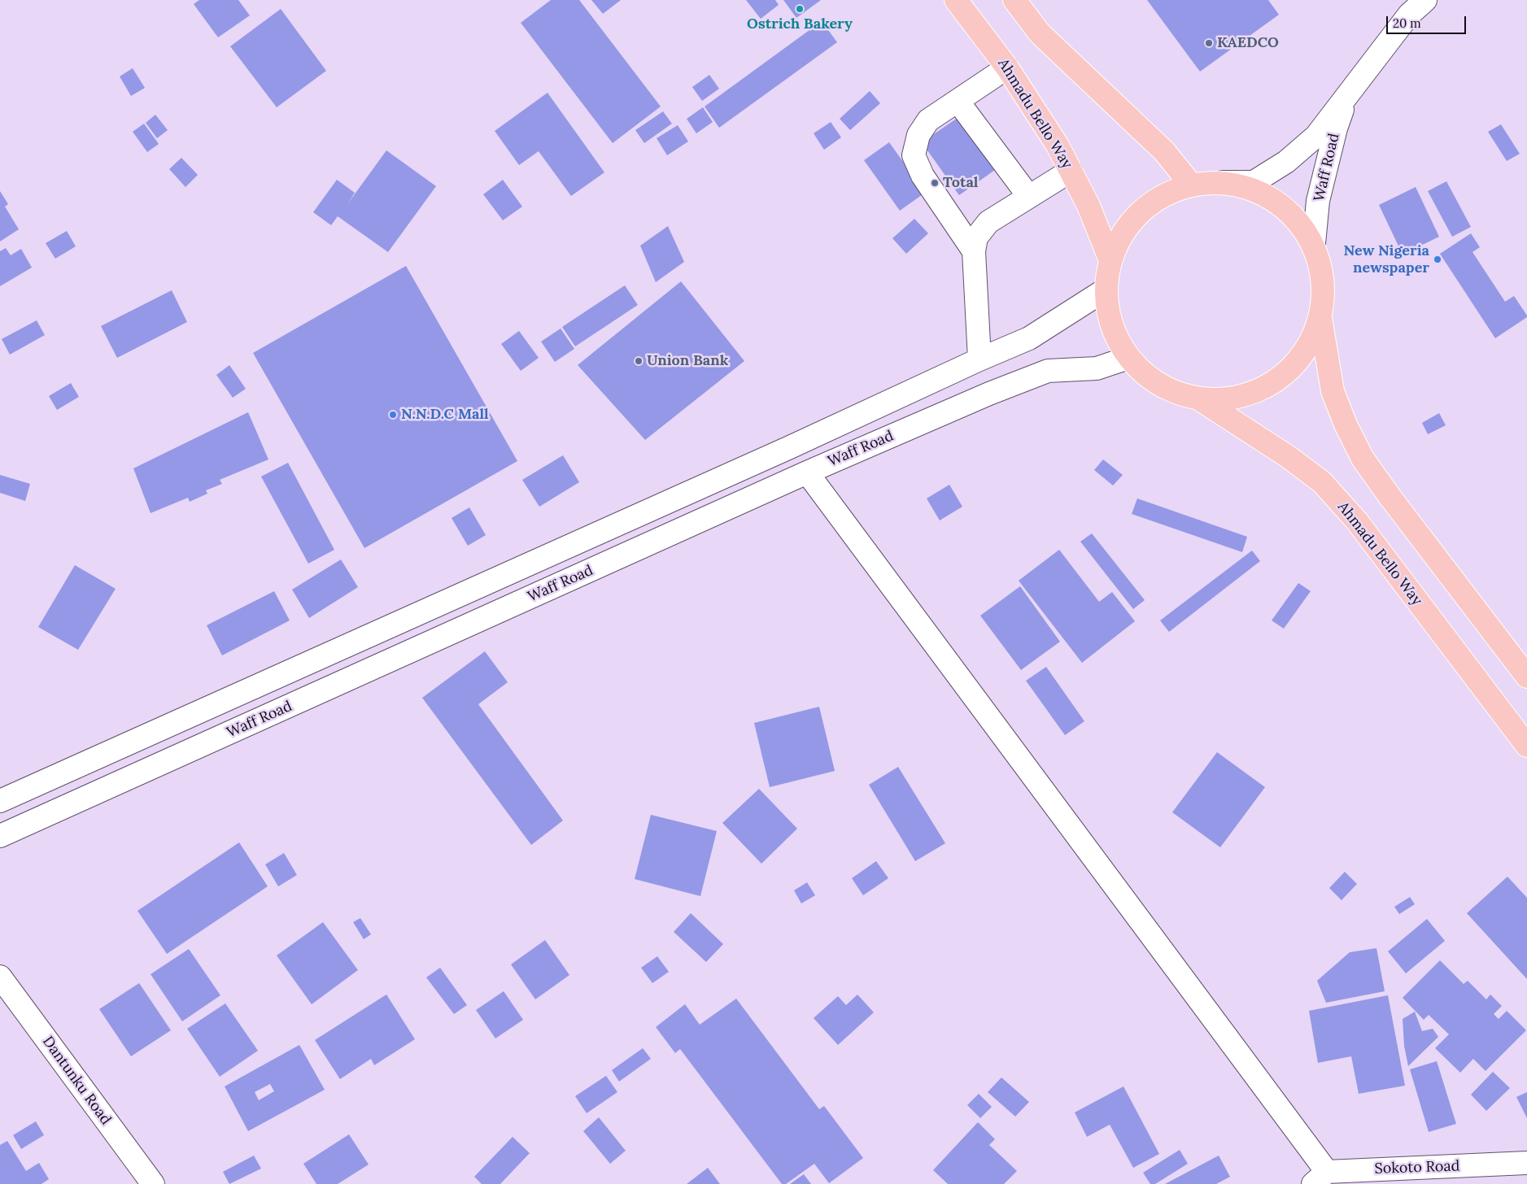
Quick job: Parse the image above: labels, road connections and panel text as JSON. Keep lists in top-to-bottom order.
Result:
{
  "streets": {
    "main road": ["Ahmadu Bello Way"],
    "street": ["Waff Road", "Dantunku Road", "Sokoto Road"]
  },
  "places": [
    "Ostrich Bakery",
    "KAEDCO",
    "Total",
    "New Nigeria newspaper",
    "Union Bank",
    "N.N.D.C Mall"
  ],
  "scale_bar": "20 m"
}
